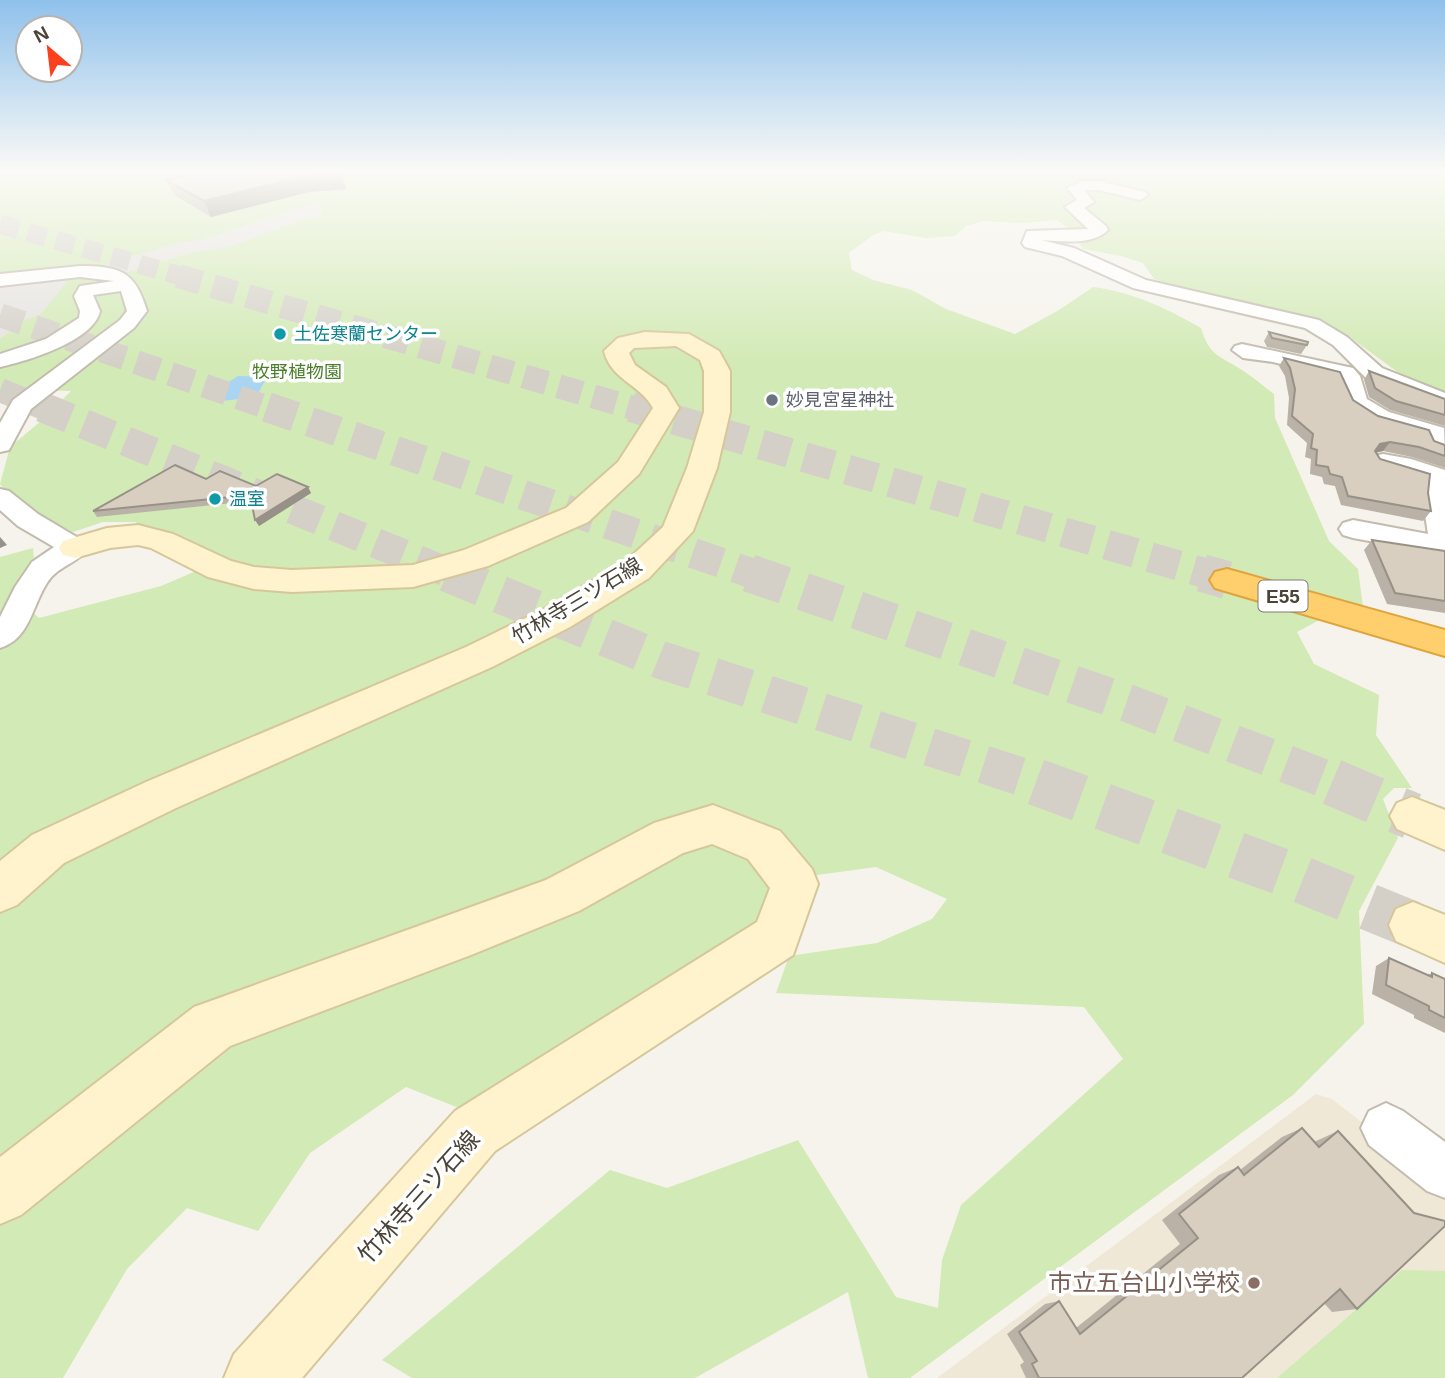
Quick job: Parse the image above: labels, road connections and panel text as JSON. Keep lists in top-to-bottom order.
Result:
{
  "streets": {
    "highway": ["E55"],
    "main road": ["竹林寺三ツ石線"]
  },
  "parks": ["牧野植物園"],
  "places": [
    "土佐寒蘭センター",
    "妙見宮星神社",
    "温室",
    "市立五台山小学校"
  ],
  "north": "top left"
}
